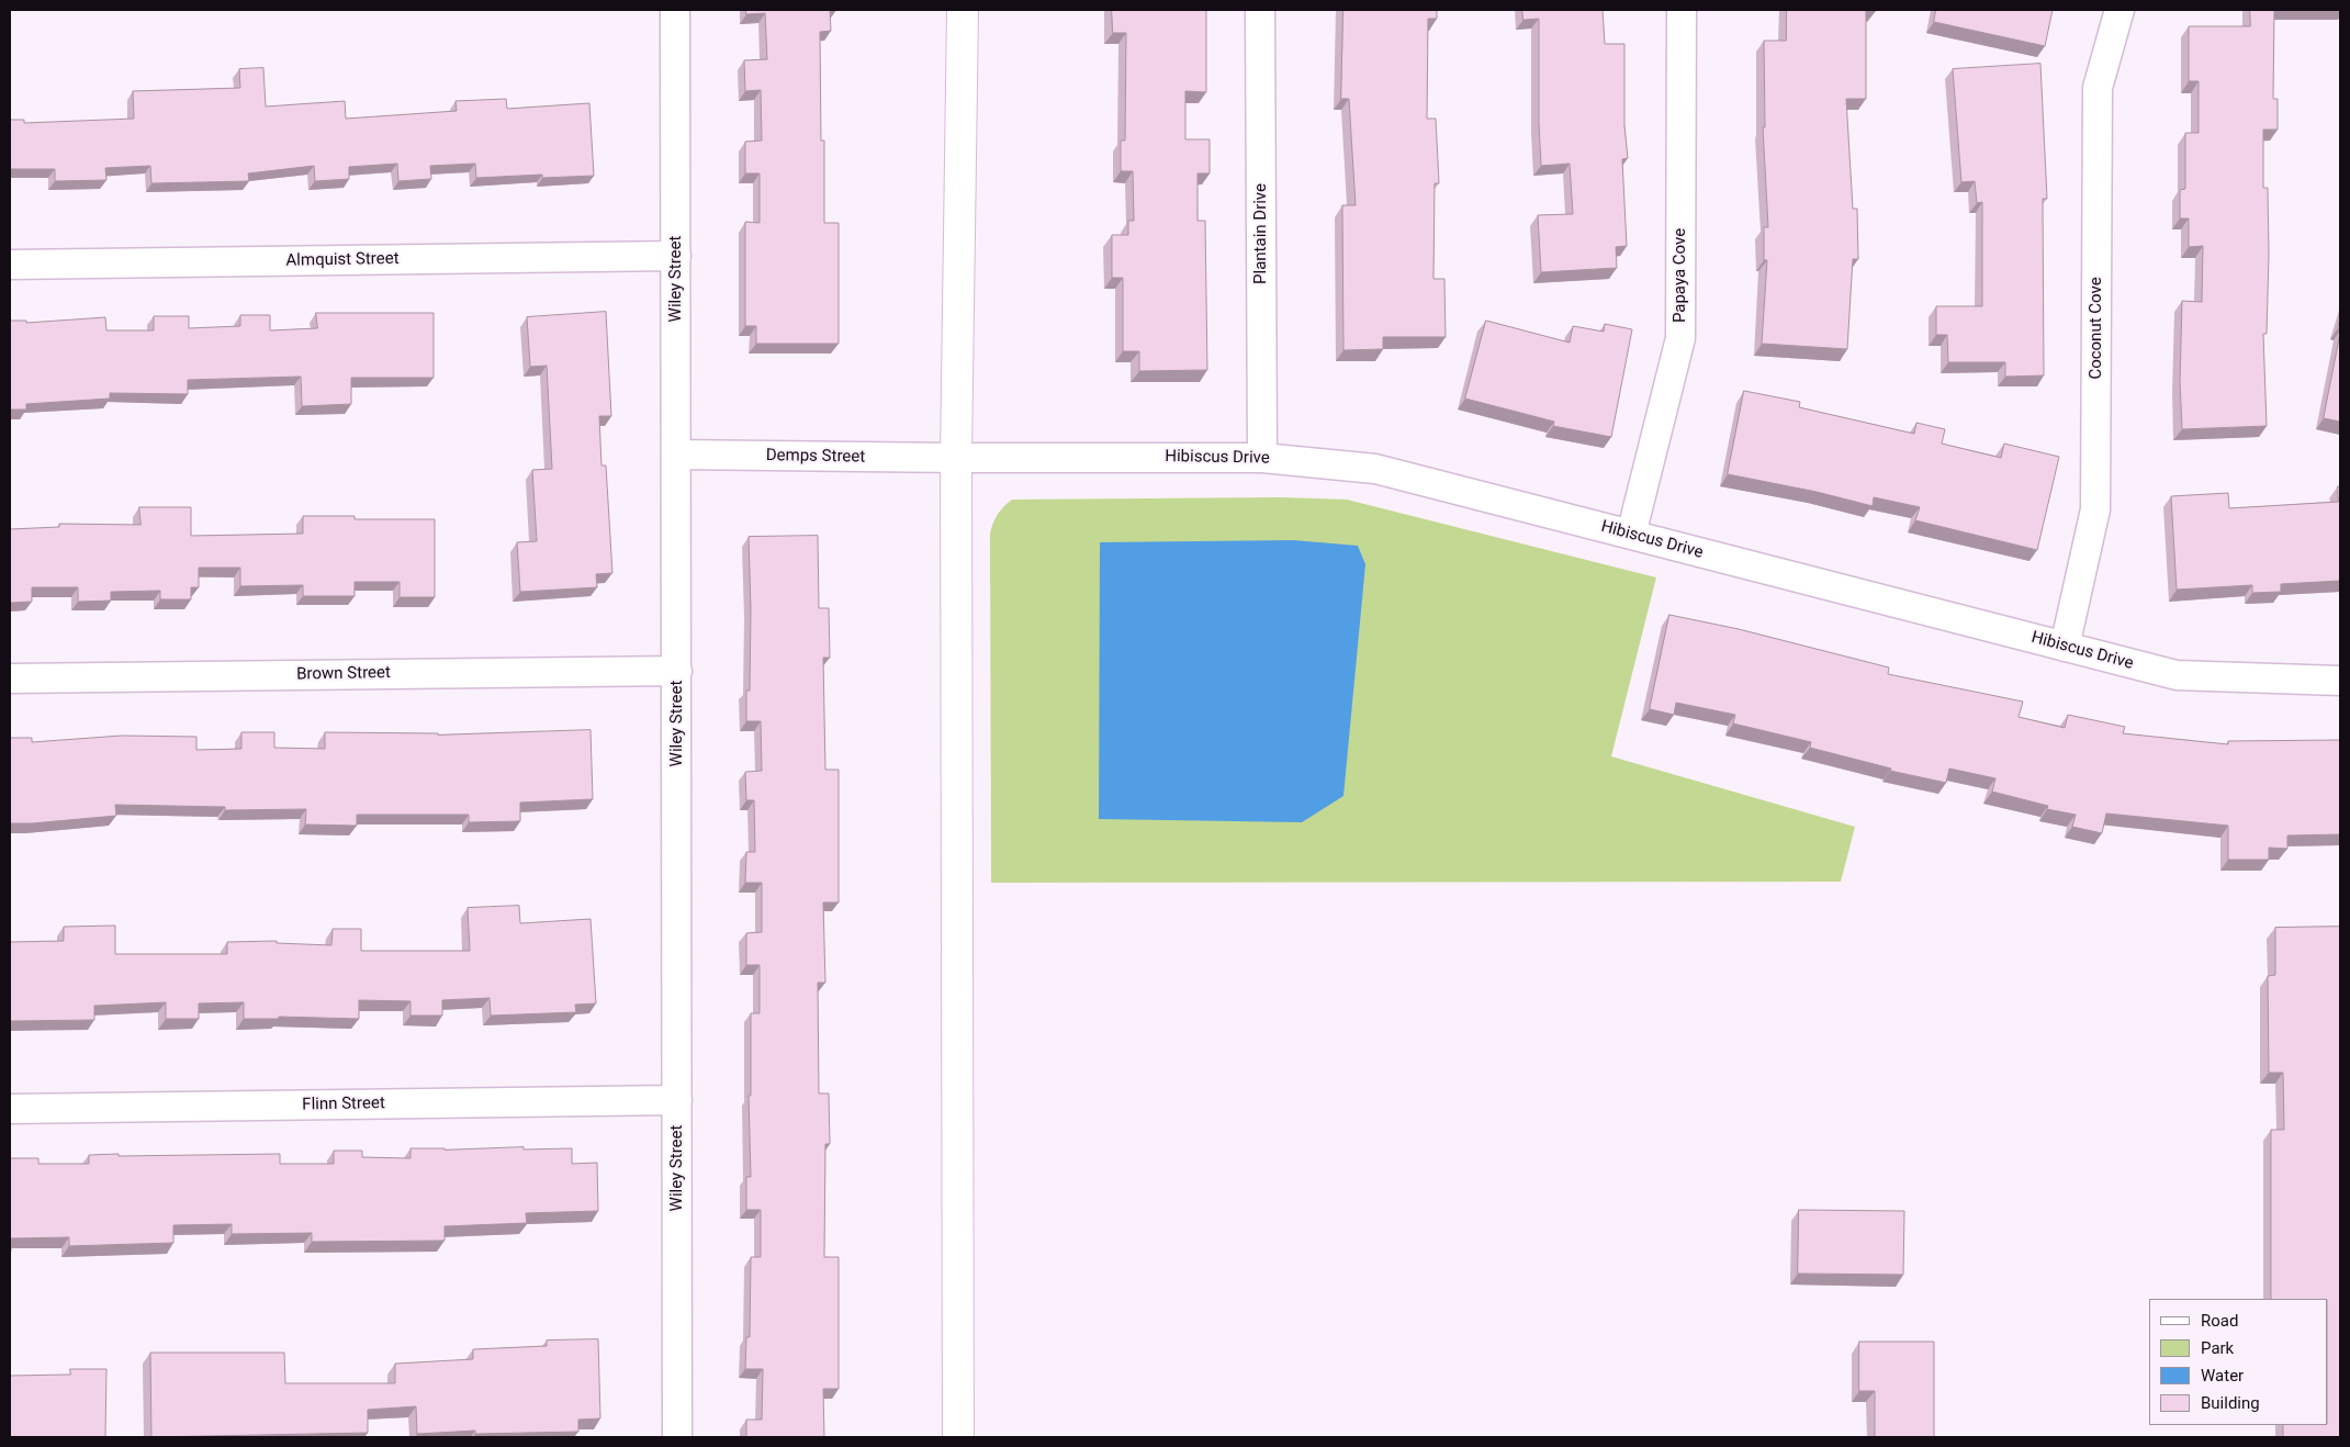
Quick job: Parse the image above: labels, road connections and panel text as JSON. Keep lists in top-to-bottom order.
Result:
{
  "streets": {
    "street": [
      "Plantain Drive",
      "Almquist Street",
      "Papaya Cove",
      "Wiley Street",
      "Coconut Cove",
      "Demps Street",
      "Hibiscus Drive",
      "Brown Street",
      "Flinn Street"
    ]
  },
  "crossings": [
    ["Plantain Drive", "Hibiscus Drive"],
    ["Almquist Street", "Wiley Street"],
    ["Papaya Cove", "Hibiscus Drive"],
    ["Wiley Street", "Demps Street"],
    ["Wiley Street", "Brown Street"],
    ["Wiley Street", "Flinn Street"],
    ["Coconut Cove", "Hibiscus Drive"],
    ["Demps Street", "Hibiscus Drive"]
  ],
  "legend": [
    "Road",
    "Park",
    "Water",
    "Building"
  ]
}
